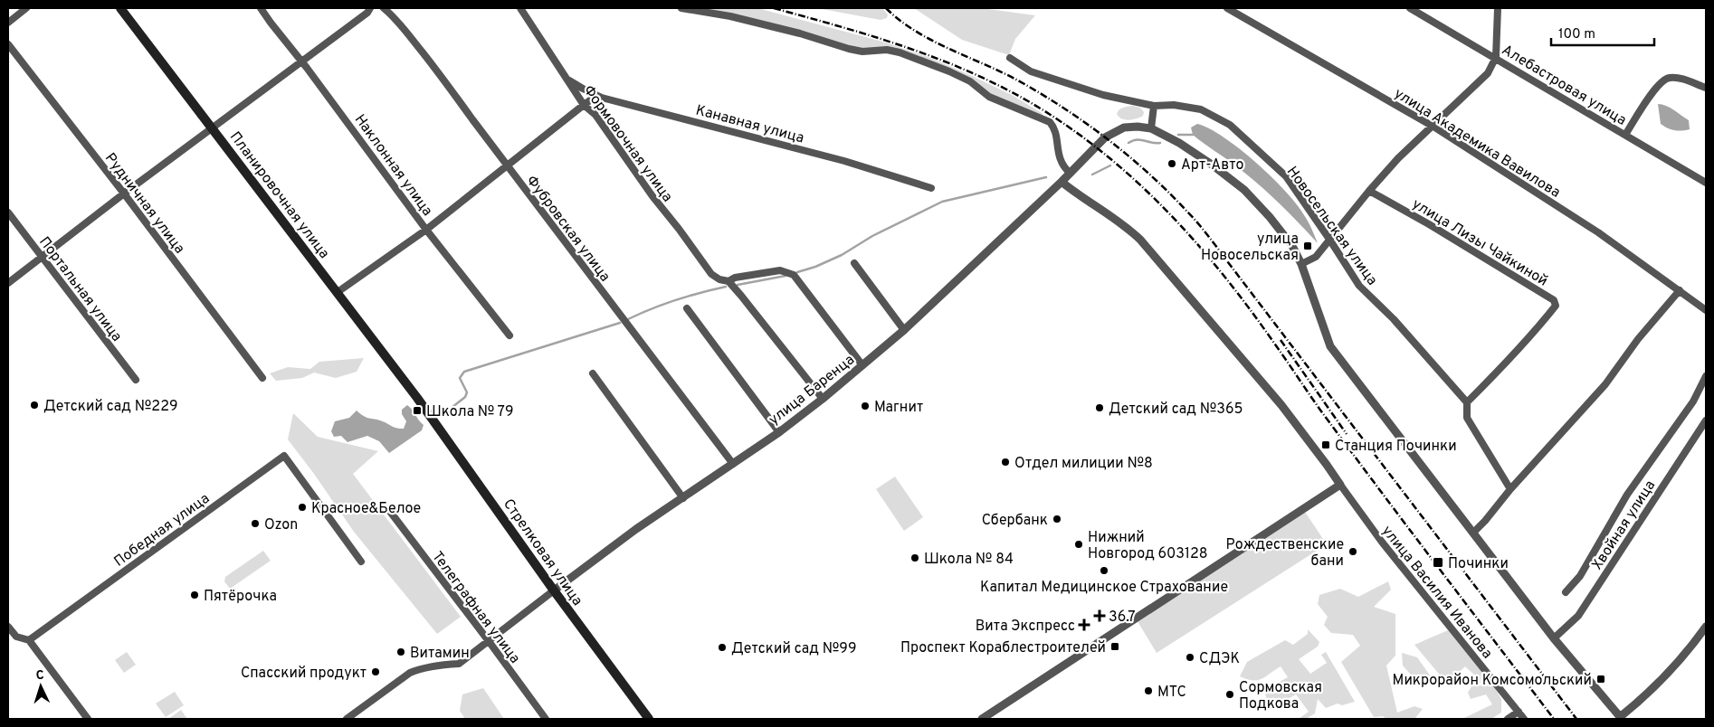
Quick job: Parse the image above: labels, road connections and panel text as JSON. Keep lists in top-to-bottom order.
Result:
{
  "streets": {
    "main road": ["Планировочная улица", "Стрелковая улица"],
    "street": [
      "Алебастровая улица",
      "Канавная улица",
      "улица Академика Вавилова",
      "Формовочная улица",
      "Наклонная улица",
      "Рудничная улица",
      "Новосельская улица",
      "Фубровская улица",
      "улица Лизы Чайкиной",
      "Портальная улица",
      "улица Баренца",
      "Хвойная улица",
      "Победная улица",
      "улица Василия Иванова",
      "Телеграфная улица"
    ]
  },
  "crossings": [
    ["Канавная улица", "Формовочная улица"],
    ["Формовочная улица", "улица Баренца"],
    ["Планировочная улица", "Стрелковая улица"],
    ["Новосельская улица", "улица Лизы Чайкиной"],
    ["Фубровская улица", "улица Баренца"],
    ["улица Баренца", "Стрелковая улица"]
  ],
  "places": {
    "other": [
      "Арт-Авто",
      "Детский сад №229",
      "Магнит",
      "Детский сад №365",
      "Отдел милиции №8",
      "Красное&Белое",
      "Сбербанк",
      "Ozon",
      "Нижний Новгород 603128",
      "Рождественские бани",
      "Школа № 84",
      "Капитал Медицинское Страхование",
      "Пятёрочка",
      "Детский сад №99",
      "Витамин",
      "СДЭК",
      "Спасский продукт",
      "МТС",
      "Сормовская Подкова"
    ],
    "transit": [
      "улица Новосельская",
      "Школа № 79",
      "Станция Починки",
      "Починки",
      "Проспект Кораблестроителей",
      "Микрорайон Комсомольский"
    ],
    "health": ["36.7", "Вита Экспресс"]
  },
  "scale_bar": "100 m",
  "north": "top"
}
